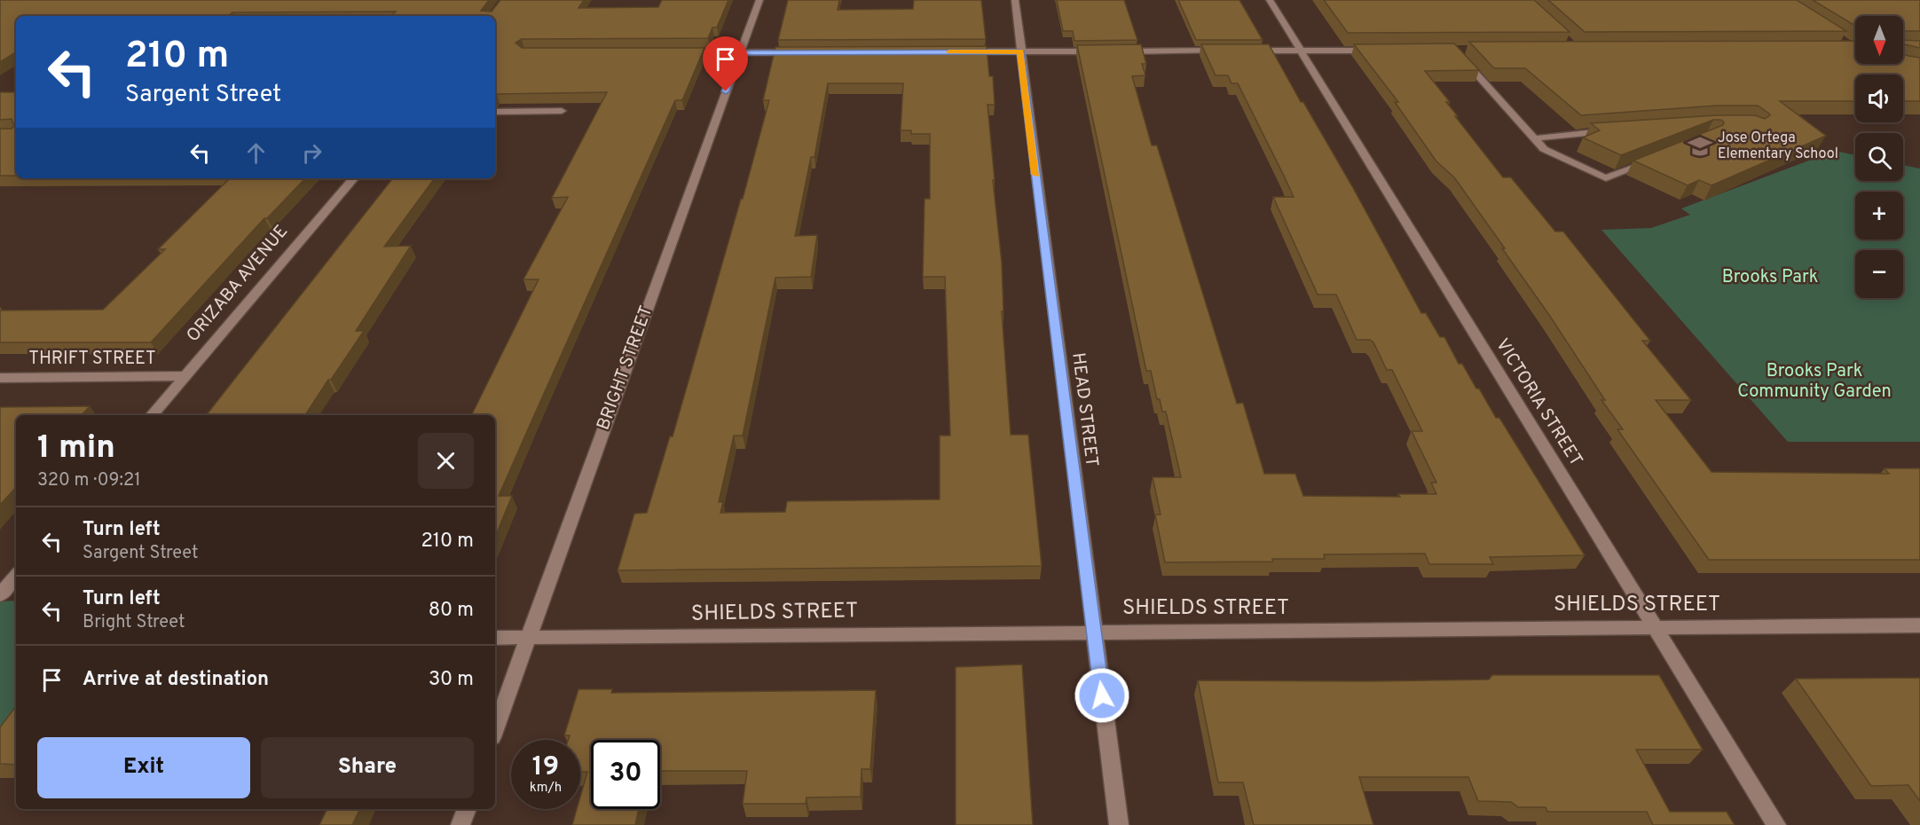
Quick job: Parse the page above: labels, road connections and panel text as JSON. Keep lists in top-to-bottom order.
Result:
{
  "streets": {
    "street": [
      "ORIZABA AVENUE",
      "THRIFT STREET",
      "BRIGHT STREET",
      "VICTORIA STREET",
      "HEAD STREET",
      "SHIELDS STREET"
    ]
  },
  "crossings": [
    ["ORIZABA AVENUE", "THRIFT STREET"],
    ["BRIGHT STREET", "SHIELDS STREET"],
    ["VICTORIA STREET", "SHIELDS STREET"],
    ["HEAD STREET", "SHIELDS STREET"]
  ],
  "parks": ["Brooks Park", "Brooks Park Community Garden"],
  "places": {
    "school or university": ["Jose Ortega Elementary School"]
  },
  "north": "bottom",
  "page": {
    "map_buttons": ["+", "−"],
    "turn": ["210 m", "Sargent Street"],
    "heading": ["1 min", "320 m · 09:21"],
    "list": [
      {
        "name": "Turn left",
        "note": "Sargent Street",
        "value": "210 m"
      },
      {
        "name": "Turn left",
        "note": "Bright Street",
        "value": "80 m"
      },
      {
        "name": "Arrive at destination",
        "value": "30 m"
      }
    ],
    "buttons": ["Exit", "Share"],
    "speed": "19 km/h",
    "limit": "30"
  }
}
